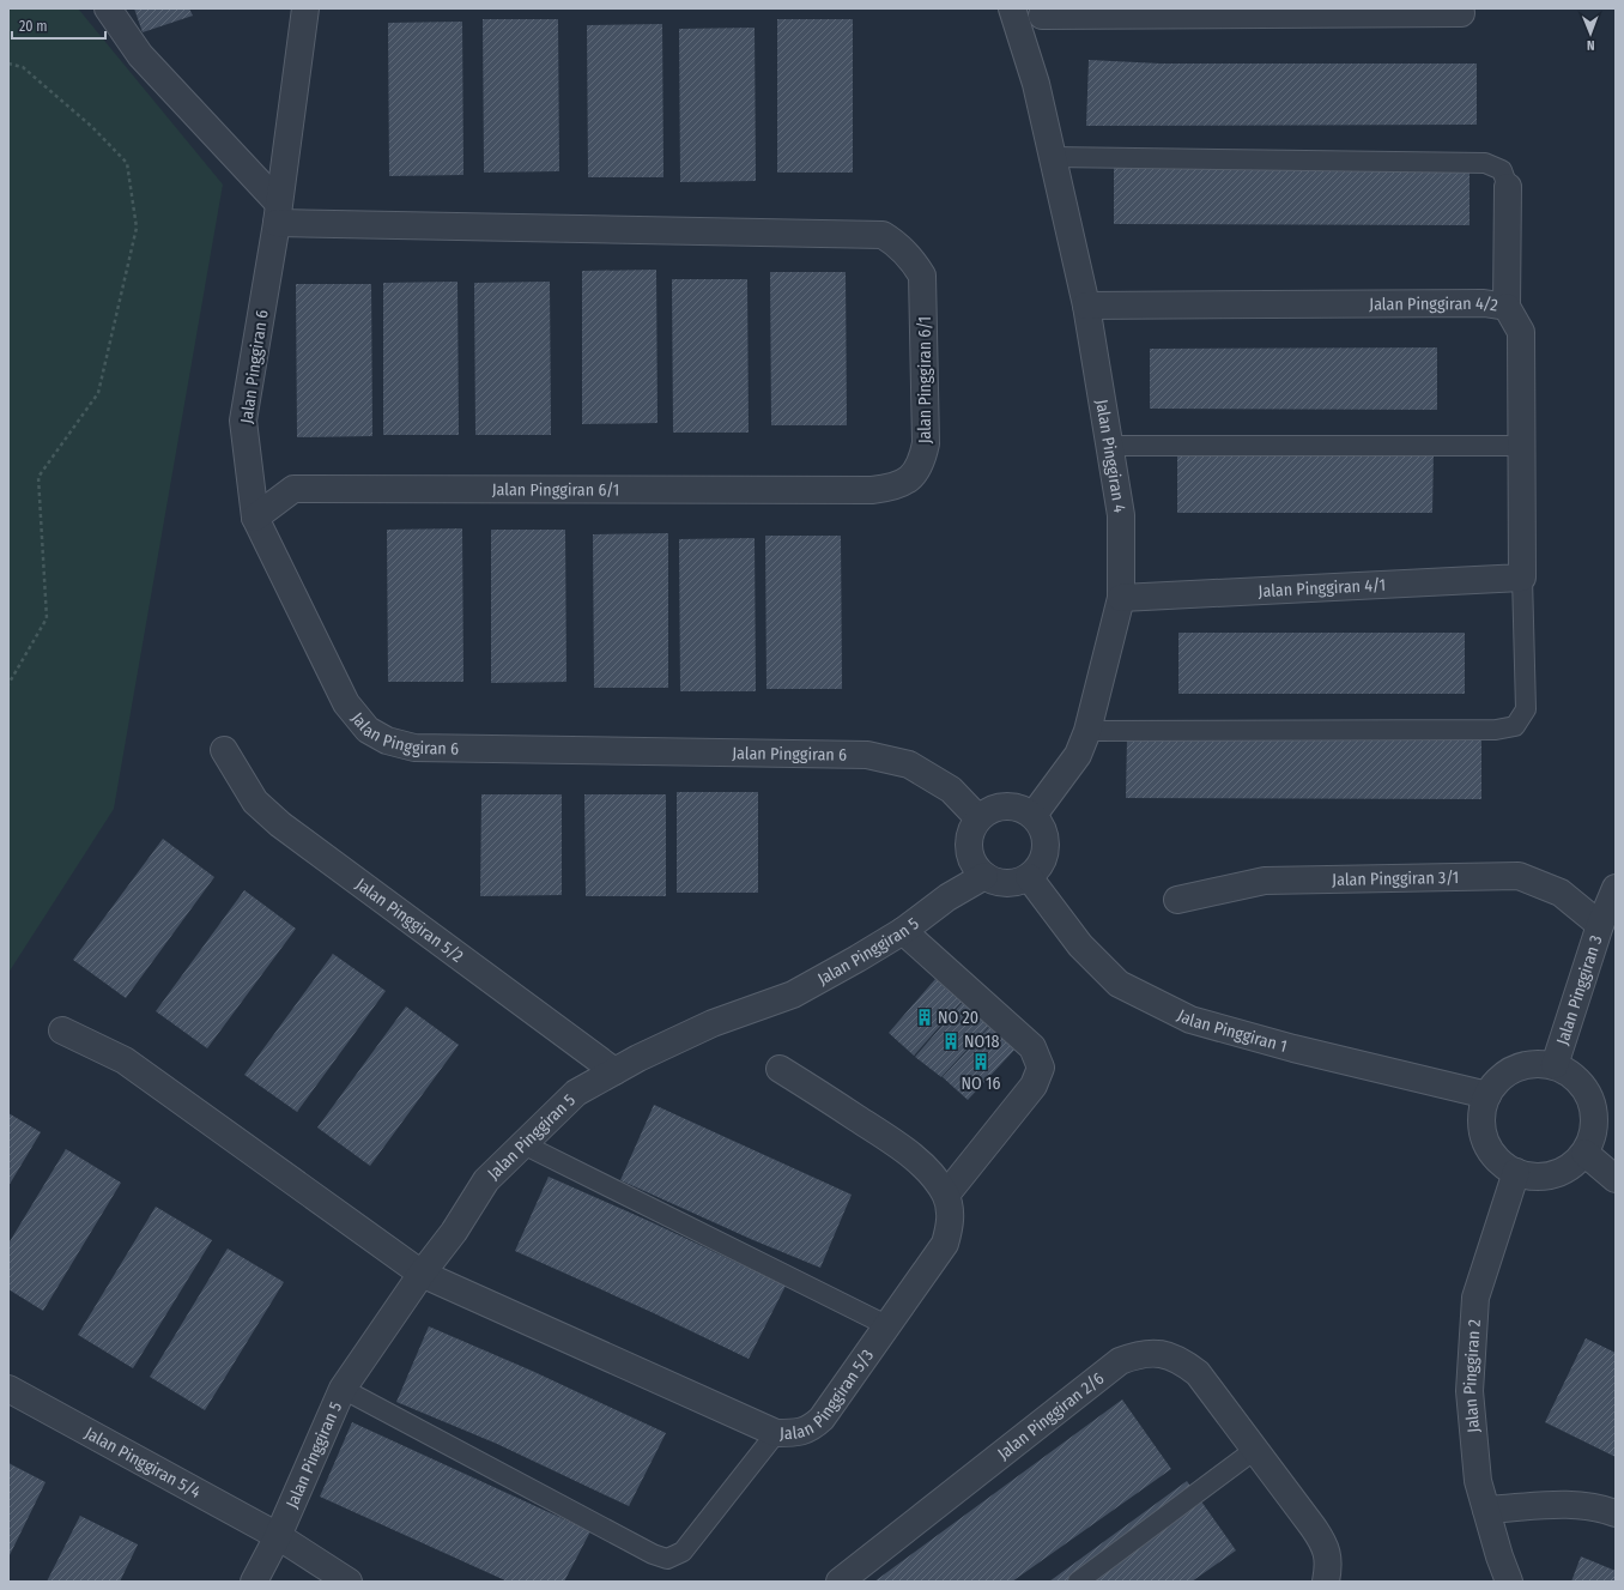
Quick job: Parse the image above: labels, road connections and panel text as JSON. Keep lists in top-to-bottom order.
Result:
{
  "streets": {
    "street": [
      "Jalan Pinggiran 4/2",
      "Jalan Pinggiran 6",
      "Jalan Pinggiran 6/1",
      "Jalan Pinggiran 4",
      "Jalan Pinggiran 4/1",
      "Jalan Pinggiran 3/1",
      "Jalan Pinggiran 5/2",
      "Jalan Pinggiran 5",
      "Jalan Pinggiran 3",
      "Jalan Pinggiran 1",
      "Jalan Pinggiran 2",
      "Jalan Pinggiran 5/3",
      "Jalan Pinggiran 2/6",
      "Jalan Pinggiran 5/4"
    ]
  },
  "crossings": [
    ["Jalan Pinggiran 4/2", "Jalan Pinggiran 4"],
    ["Jalan Pinggiran 4/2", "Jalan Pinggiran 4/1"],
    ["Jalan Pinggiran 6", "Jalan Pinggiran 6/1"],
    ["Jalan Pinggiran 6", "Jalan Pinggiran 4"],
    ["Jalan Pinggiran 6", "Jalan Pinggiran 5"],
    ["Jalan Pinggiran 6", "Jalan Pinggiran 1"],
    ["Jalan Pinggiran 4", "Jalan Pinggiran 4/1"],
    ["Jalan Pinggiran 4", "Jalan Pinggiran 5"],
    ["Jalan Pinggiran 4", "Jalan Pinggiran 1"],
    ["Jalan Pinggiran 3/1", "Jalan Pinggiran 3"],
    ["Jalan Pinggiran 5/2", "Jalan Pinggiran 5"],
    ["Jalan Pinggiran 5", "Jalan Pinggiran 1"],
    ["Jalan Pinggiran 5", "Jalan Pinggiran 5/3"],
    ["Jalan Pinggiran 5", "Jalan Pinggiran 5/4"],
    ["Jalan Pinggiran 3", "Jalan Pinggiran 1"],
    ["Jalan Pinggiran 3", "Jalan Pinggiran 2"],
    ["Jalan Pinggiran 1", "Jalan Pinggiran 2"]
  ],
  "places": {
    "building": ["NO 20", "NO18", "NO 16"]
  },
  "scale_bar": "20 m",
  "north": "bottom"
}
